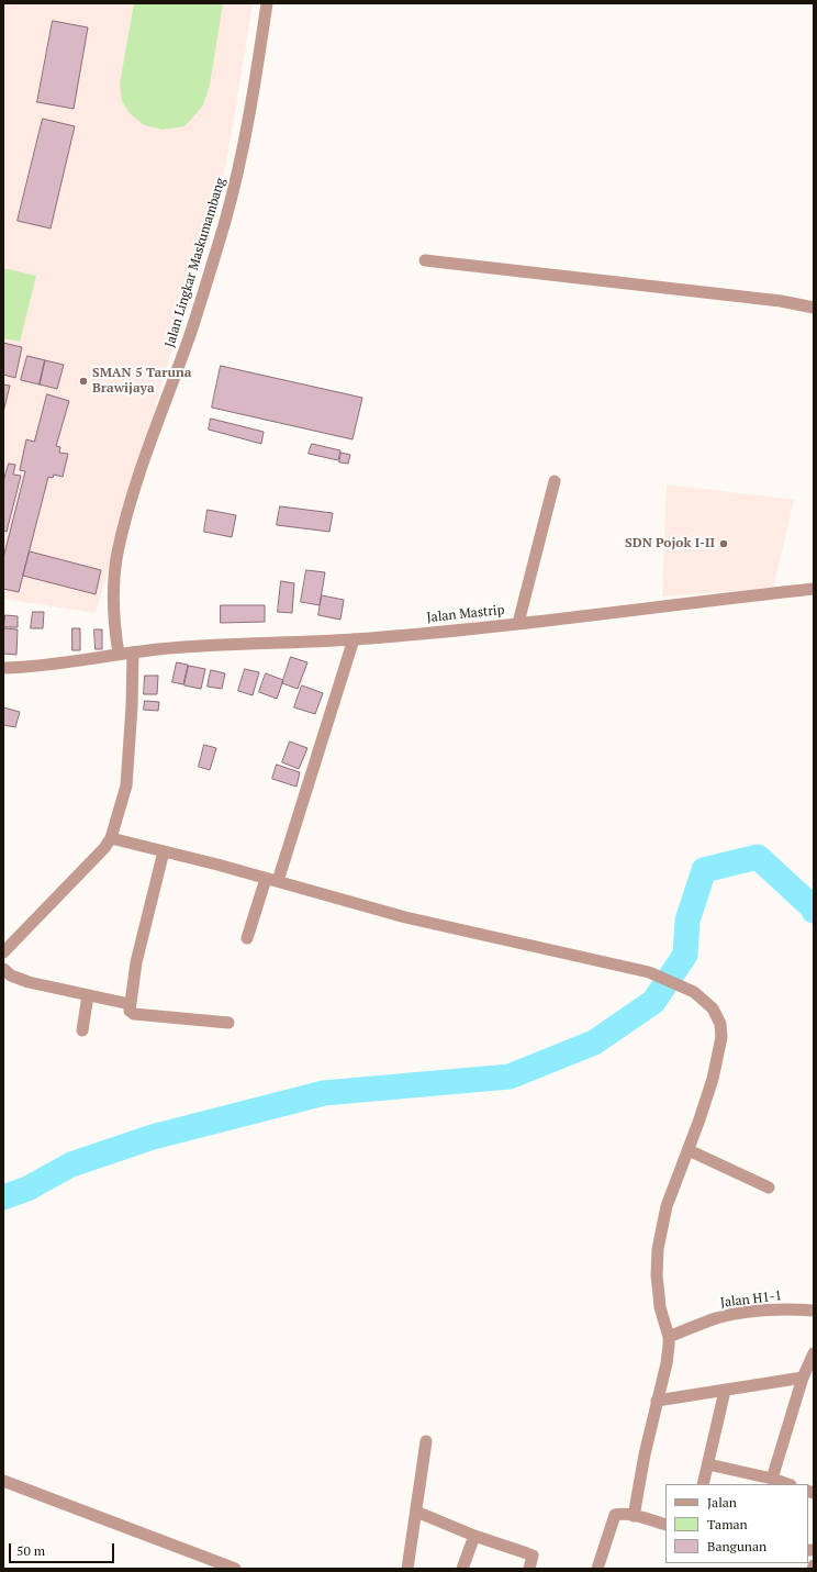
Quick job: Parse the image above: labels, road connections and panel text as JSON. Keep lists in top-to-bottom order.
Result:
{
  "streets": {
    "street": ["Jalan Lingkar Maskumambang", "Jalan Mastrip", "Jalan H1-1"]
  },
  "crossings": [
    ["Jalan Lingkar Maskumambang", "Jalan Mastrip"]
  ],
  "places": ["SMAN 5 Taruna Brawijaya", "SDN Pojok I-II"],
  "legend": ["Jalan", "Taman", "Bangunan"],
  "scale_bar": "50 m"
}
